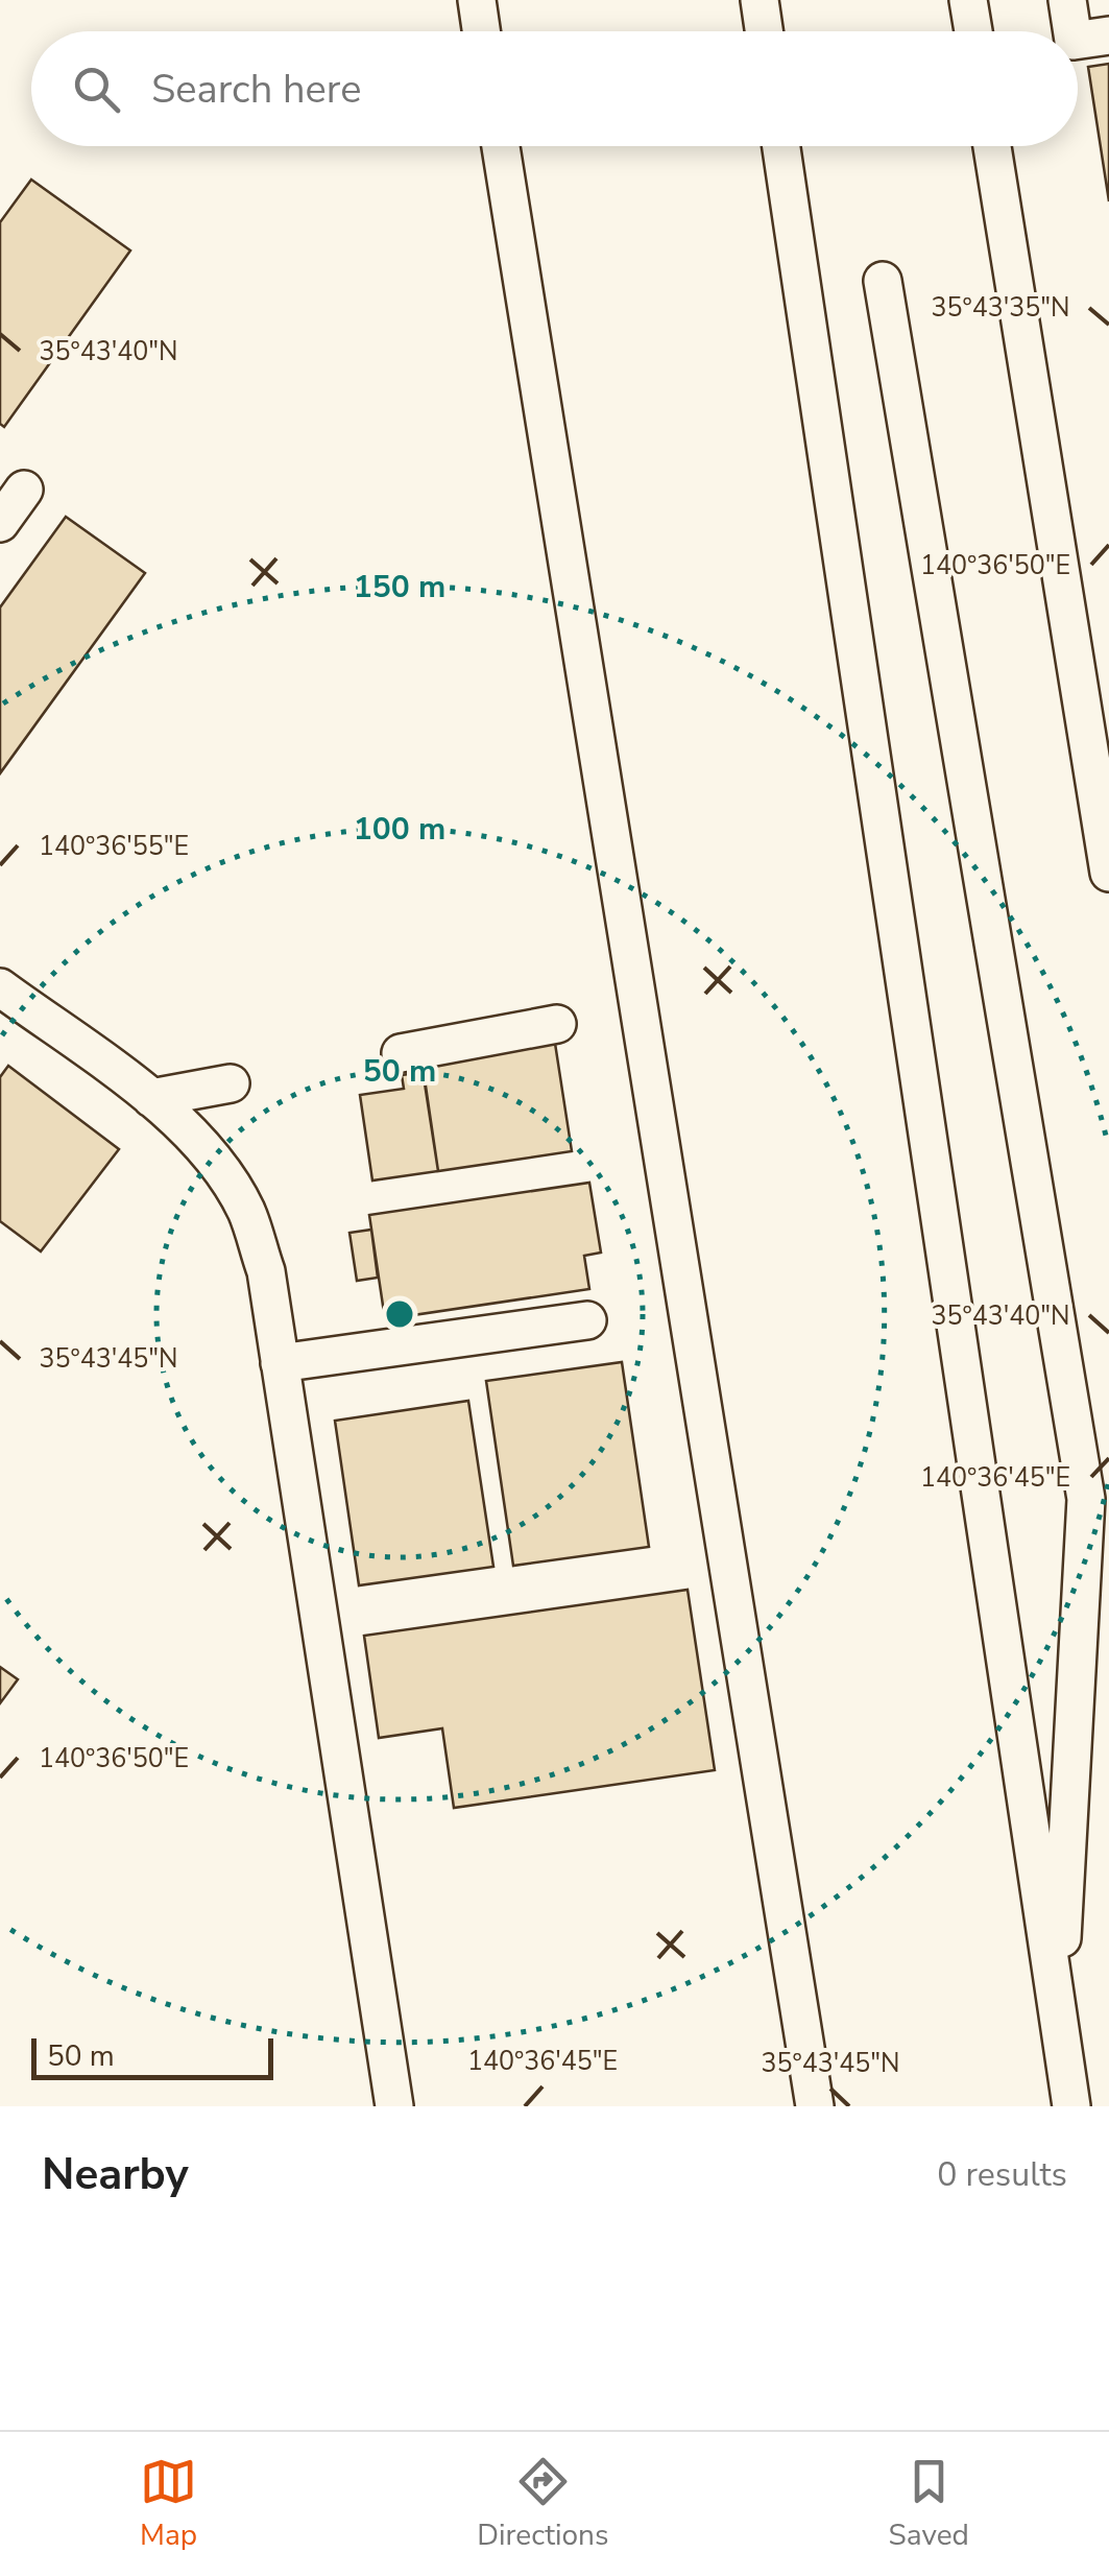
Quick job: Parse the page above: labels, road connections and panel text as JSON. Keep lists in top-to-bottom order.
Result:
{
  "scale_bar": "50 m",
  "page": {
    "search": "Search here",
    "scale": "50 m",
    "heading": ["Nearby", "0 results"],
    "nav": ["Map", "Directions", "Saved"]
  },
  "coordinates": [
    "35°43'35\"N",
    "35°43'40\"N",
    "140°36'50\"E",
    "140°36'55\"E",
    "35°43'45\"N",
    "140°36'45\"E"
  ],
  "rings": ["150 m", "100 m", "50 m"]
}
